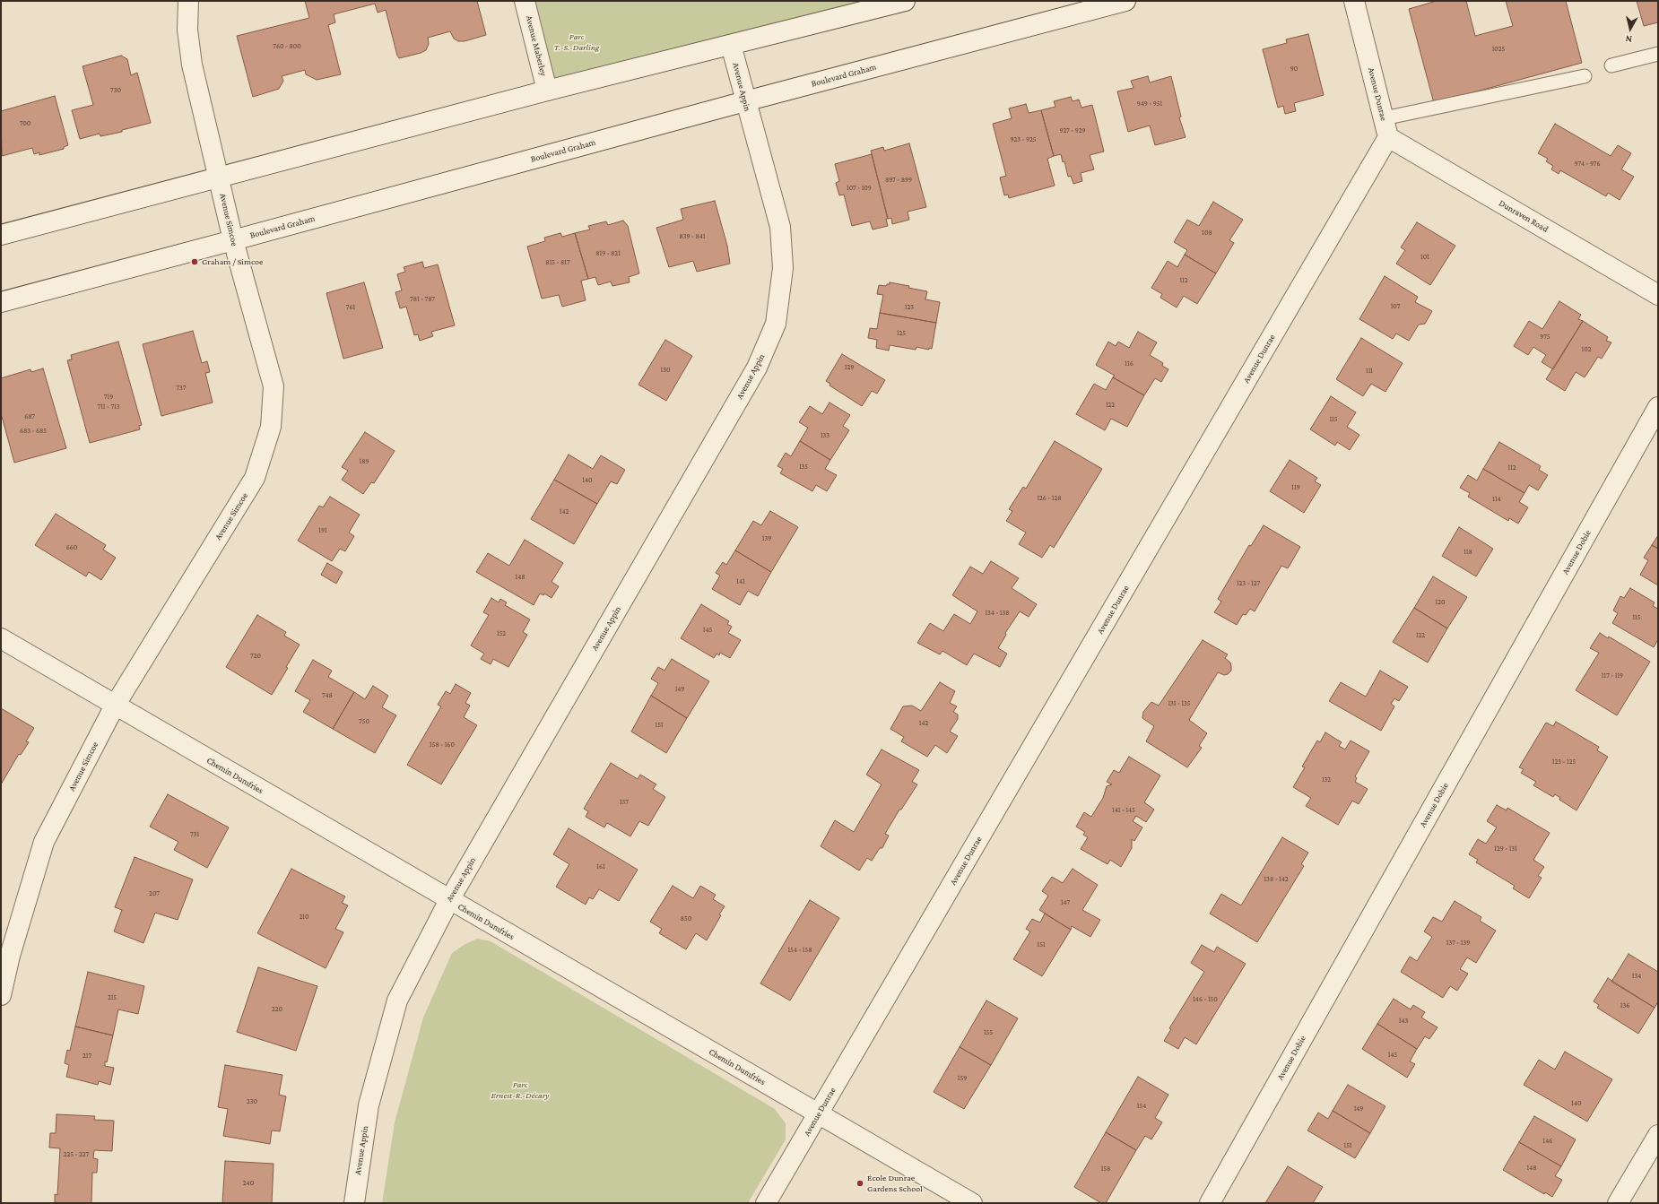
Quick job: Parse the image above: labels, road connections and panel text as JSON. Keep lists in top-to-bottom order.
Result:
{
  "streets": {
    "street": [
      "Avenue Maberley",
      "Boulevard Graham",
      "Avenue Appin",
      "Avenue Dunrae",
      "Dunraven Road",
      "Avenue Simcoe",
      "Avenue Dobie",
      "Chemin Dumfries"
    ]
  },
  "crossings": [
    ["Boulevard Graham", "Avenue Appin"],
    ["Boulevard Graham", "Avenue Simcoe"],
    ["Avenue Appin", "Chemin Dumfries"],
    ["Avenue Dunrae", "Dunraven Road"],
    ["Avenue Dunrae", "Chemin Dumfries"],
    ["Avenue Simcoe", "Chemin Dumfries"]
  ],
  "parks": ["Parc T.-S.-Darling", "Parc Ernest-R.-Décary"],
  "places": ["Graham / Simcoe", "École Dunrae Gardens School"],
  "house_numbers": [
    "760 - 800",
    "1025",
    "90",
    "730",
    "949 - 951",
    "700",
    "927 - 929",
    "923 - 925",
    "974 - 976",
    "897 - 899",
    "107 - 109",
    "108",
    "839 - 841",
    "819 - 821",
    "101",
    "815 - 817",
    "112",
    "781 - 787",
    "107",
    "761",
    "123",
    "125",
    "975",
    "102",
    "116",
    "129",
    "130",
    "111",
    "737",
    "719",
    "122",
    "711 - 713",
    "687",
    "115",
    "683 - 685",
    "133",
    "189",
    "135",
    "112",
    "140",
    "119",
    "126 - 128",
    "114",
    "142",
    "191",
    "139",
    "660",
    "118",
    "148",
    "141",
    "123 - 127",
    "120",
    "134 - 138",
    "115",
    "145",
    "152",
    "122",
    "720",
    "117 - 119",
    "149",
    "748",
    "131 - 135",
    "750",
    "142",
    "151",
    "158 - 160",
    "123 - 125",
    "132",
    "157",
    "141 - 145",
    "731",
    "129 - 131",
    "161",
    "138 - 142",
    "207",
    "147",
    "210",
    "850",
    "137 - 139",
    "151",
    "154 - 158",
    "134",
    "215",
    "146 - 150",
    "136",
    "220",
    "143",
    "155",
    "145",
    "217",
    "159",
    "230",
    "140",
    "154",
    "149",
    "146",
    "151",
    "225 - 227",
    "148",
    "158",
    "240"
  ],
  "north": "bottom"
}
